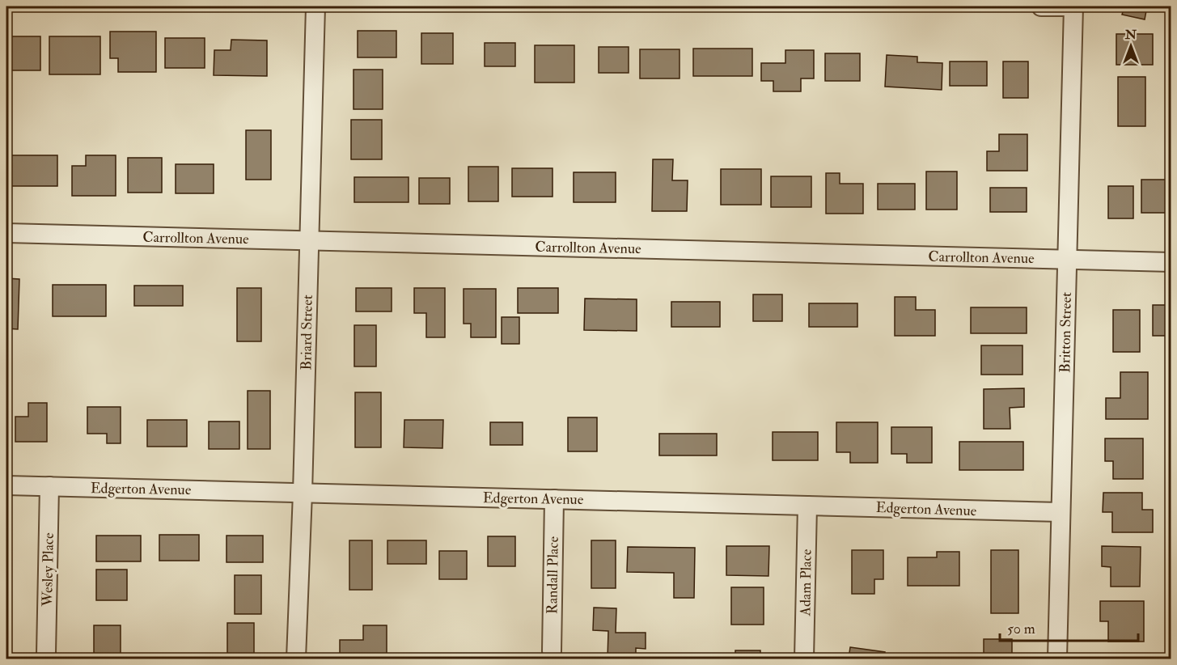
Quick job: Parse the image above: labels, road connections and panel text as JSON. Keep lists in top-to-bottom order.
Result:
{
  "streets": {
    "street": [
      "Carrollton Avenue",
      "Briard Street",
      "Britton Street",
      "Edgerton Avenue",
      "Wesley Place",
      "Randall Place",
      "Adam Place"
    ]
  },
  "crossings": [
    ["Carrollton Avenue", "Briard Street"],
    ["Carrollton Avenue", "Britton Street"],
    ["Briard Street", "Edgerton Avenue"],
    ["Britton Street", "Edgerton Avenue"],
    ["Edgerton Avenue", "Wesley Place"],
    ["Edgerton Avenue", "Randall Place"],
    ["Edgerton Avenue", "Adam Place"]
  ],
  "scale_bar": "50 m",
  "north": "top"
}
